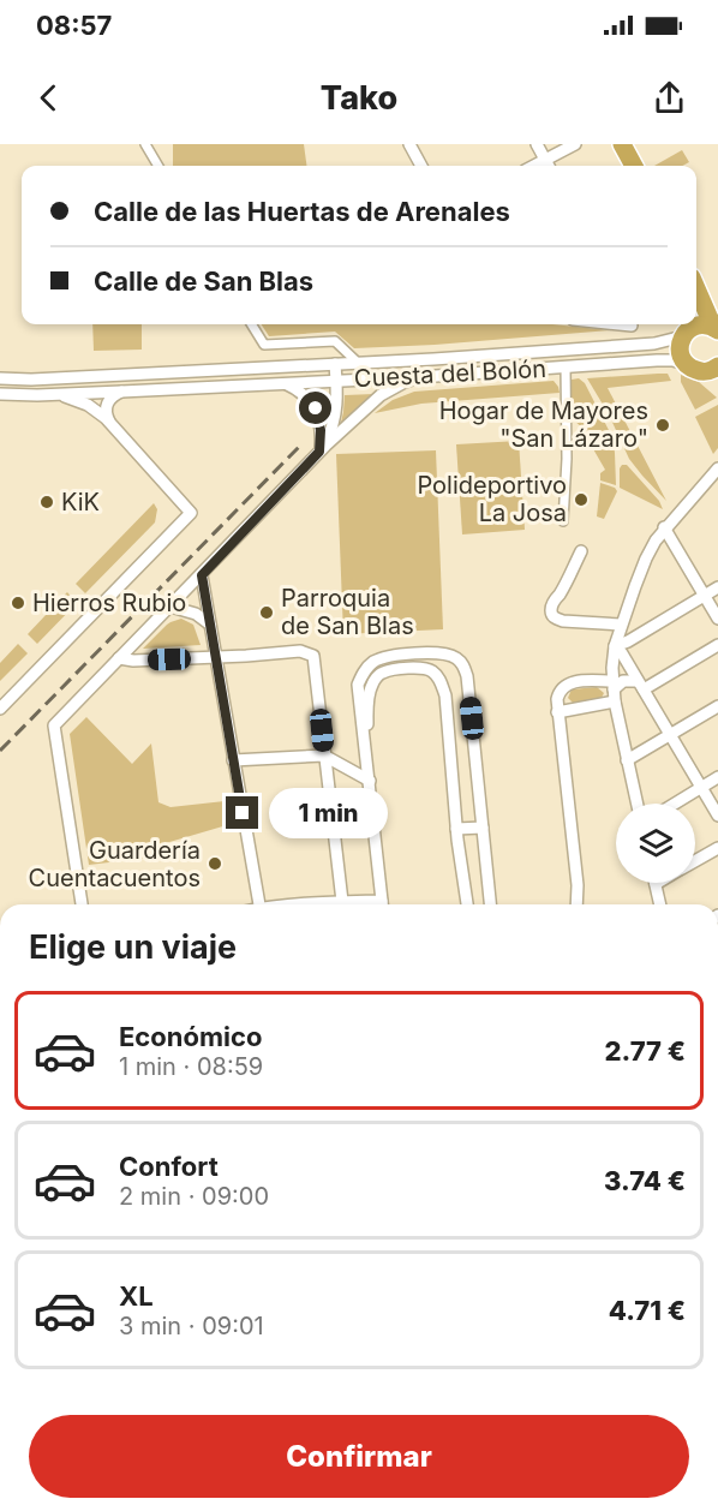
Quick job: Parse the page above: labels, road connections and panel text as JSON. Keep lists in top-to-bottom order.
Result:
{
  "streets": {
    "street": ["Cuesta del Bolón"]
  },
  "places": [
    "Hogar de Mayores \"San Lázaro\"",
    "Polideportivo La Josa",
    "KiK",
    "Hierros Rubio",
    "Parroquia de San Blas",
    "Guardería Cuentacuentos"
  ],
  "page": {
    "status": "08:57",
    "header": "Tako",
    "banner": ["Calle de las Huertas de Arenales", "Calle de San Blas"],
    "bubble": "1 min",
    "heading": "Elige un viaje",
    "list": [
      {
        "name": "Económico",
        "note": "1 min · 08:59",
        "value": "2.77 €"
      },
      {
        "name": "Confort",
        "note": "2 min · 09:00",
        "value": "3.74 €"
      },
      {
        "name": "XL",
        "note": "3 min · 09:01",
        "value": "4.71 €"
      }
    ],
    "buttons": "Confirmar"
  }
}
